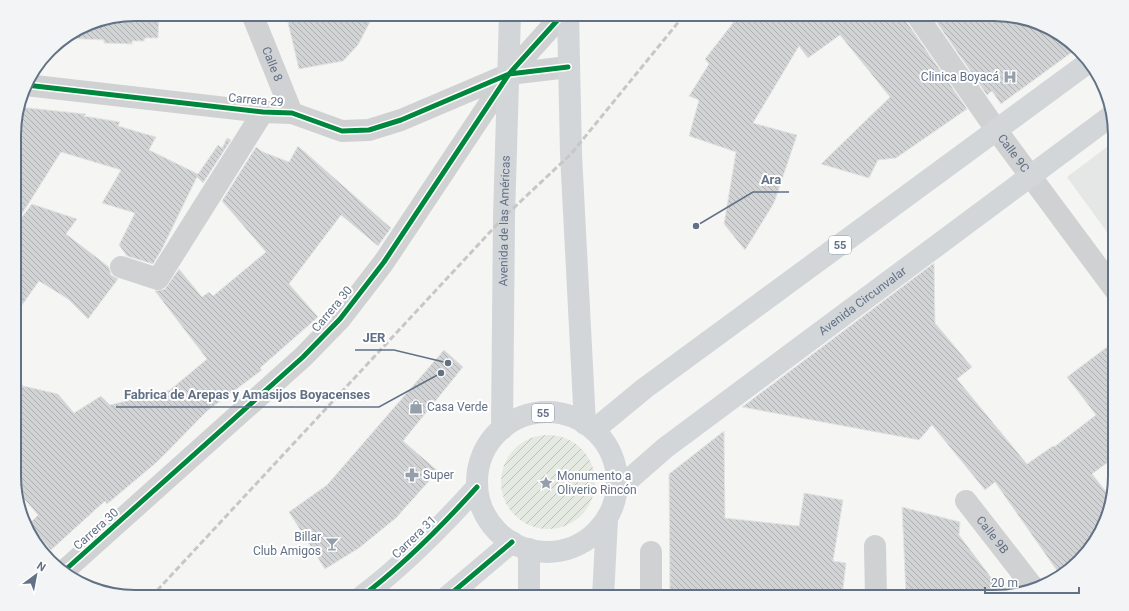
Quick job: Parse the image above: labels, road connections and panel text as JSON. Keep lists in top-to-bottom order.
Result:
{
  "streets": {
    "main road": [
      "Avenida de las Américas",
      "55",
      "Avenida Circunvalar",
      "Carrera 31"
    ],
    "street": [
      "Calle 8",
      "Carrera 29",
      "Calle 9C",
      "Carrera 30",
      "Calle 9B"
    ]
  },
  "crossings": [
    ["Calle 8", "Carrera 29"],
    ["Carrera 29", "Avenida de las Américas"],
    ["Carrera 29", "Carrera 30"],
    ["Calle 9C", "55"],
    ["Calle 9C", "Avenida Circunvalar"],
    ["Avenida de las Américas", "55"],
    ["Avenida de las Américas", "Avenida Circunvalar"],
    ["Avenida de las Américas", "Carrera 30"],
    ["Avenida de las Américas", "Carrera 31"],
    ["55", "Avenida Circunvalar"],
    ["55", "Carrera 31"],
    ["Avenida Circunvalar", "Carrera 31"]
  ],
  "places": {
    "hospital": ["Clinica Boyacá"],
    "other": ["Ara", "JER", "Fabrica de Arepas y Amasijos Boyacenses"],
    "shop": ["Casa Verde"],
    "pharmacy": ["Super"],
    "place": ["Monumento a Oliverio Rincón"],
    "bar": ["Billar Club Amigos"]
  },
  "scale_bar": "20 m",
  "north": "top right"
}
